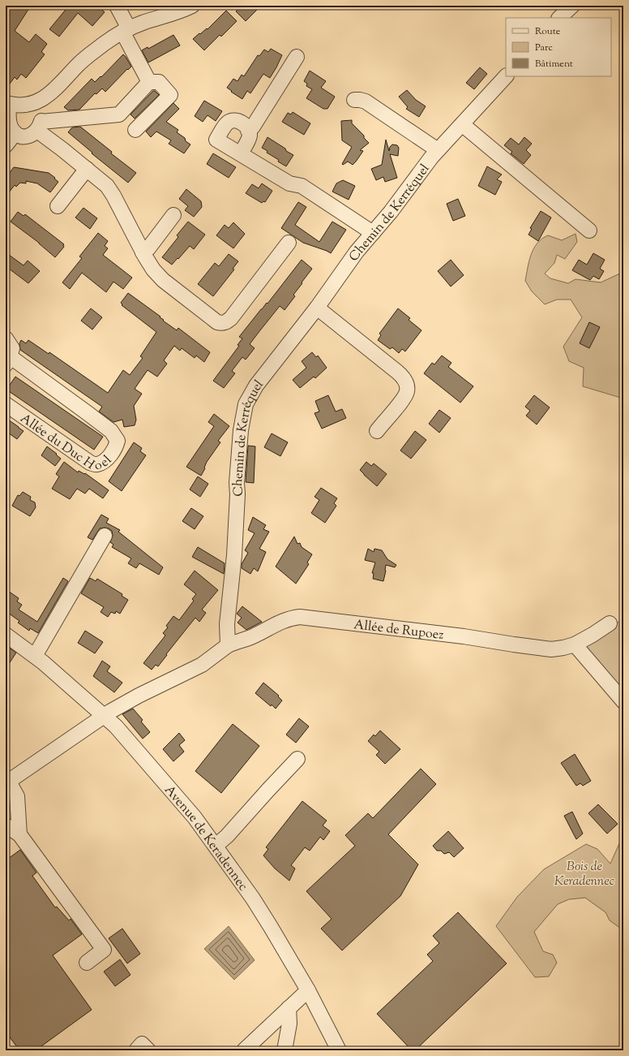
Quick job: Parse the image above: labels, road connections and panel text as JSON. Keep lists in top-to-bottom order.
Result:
{
  "streets": {
    "street": [
      "Chemin de Kerréquel",
      "Allée du Duc Hoel",
      "Allée de Rupoez",
      "Avenue de Keradennec"
    ]
  },
  "crossings": [
    ["Chemin de Kerréquel", "Allée de Rupoez"]
  ],
  "parks": ["Bois de Keradennec"],
  "legend": ["Route", "Parc", "Bâtiment"]
}
